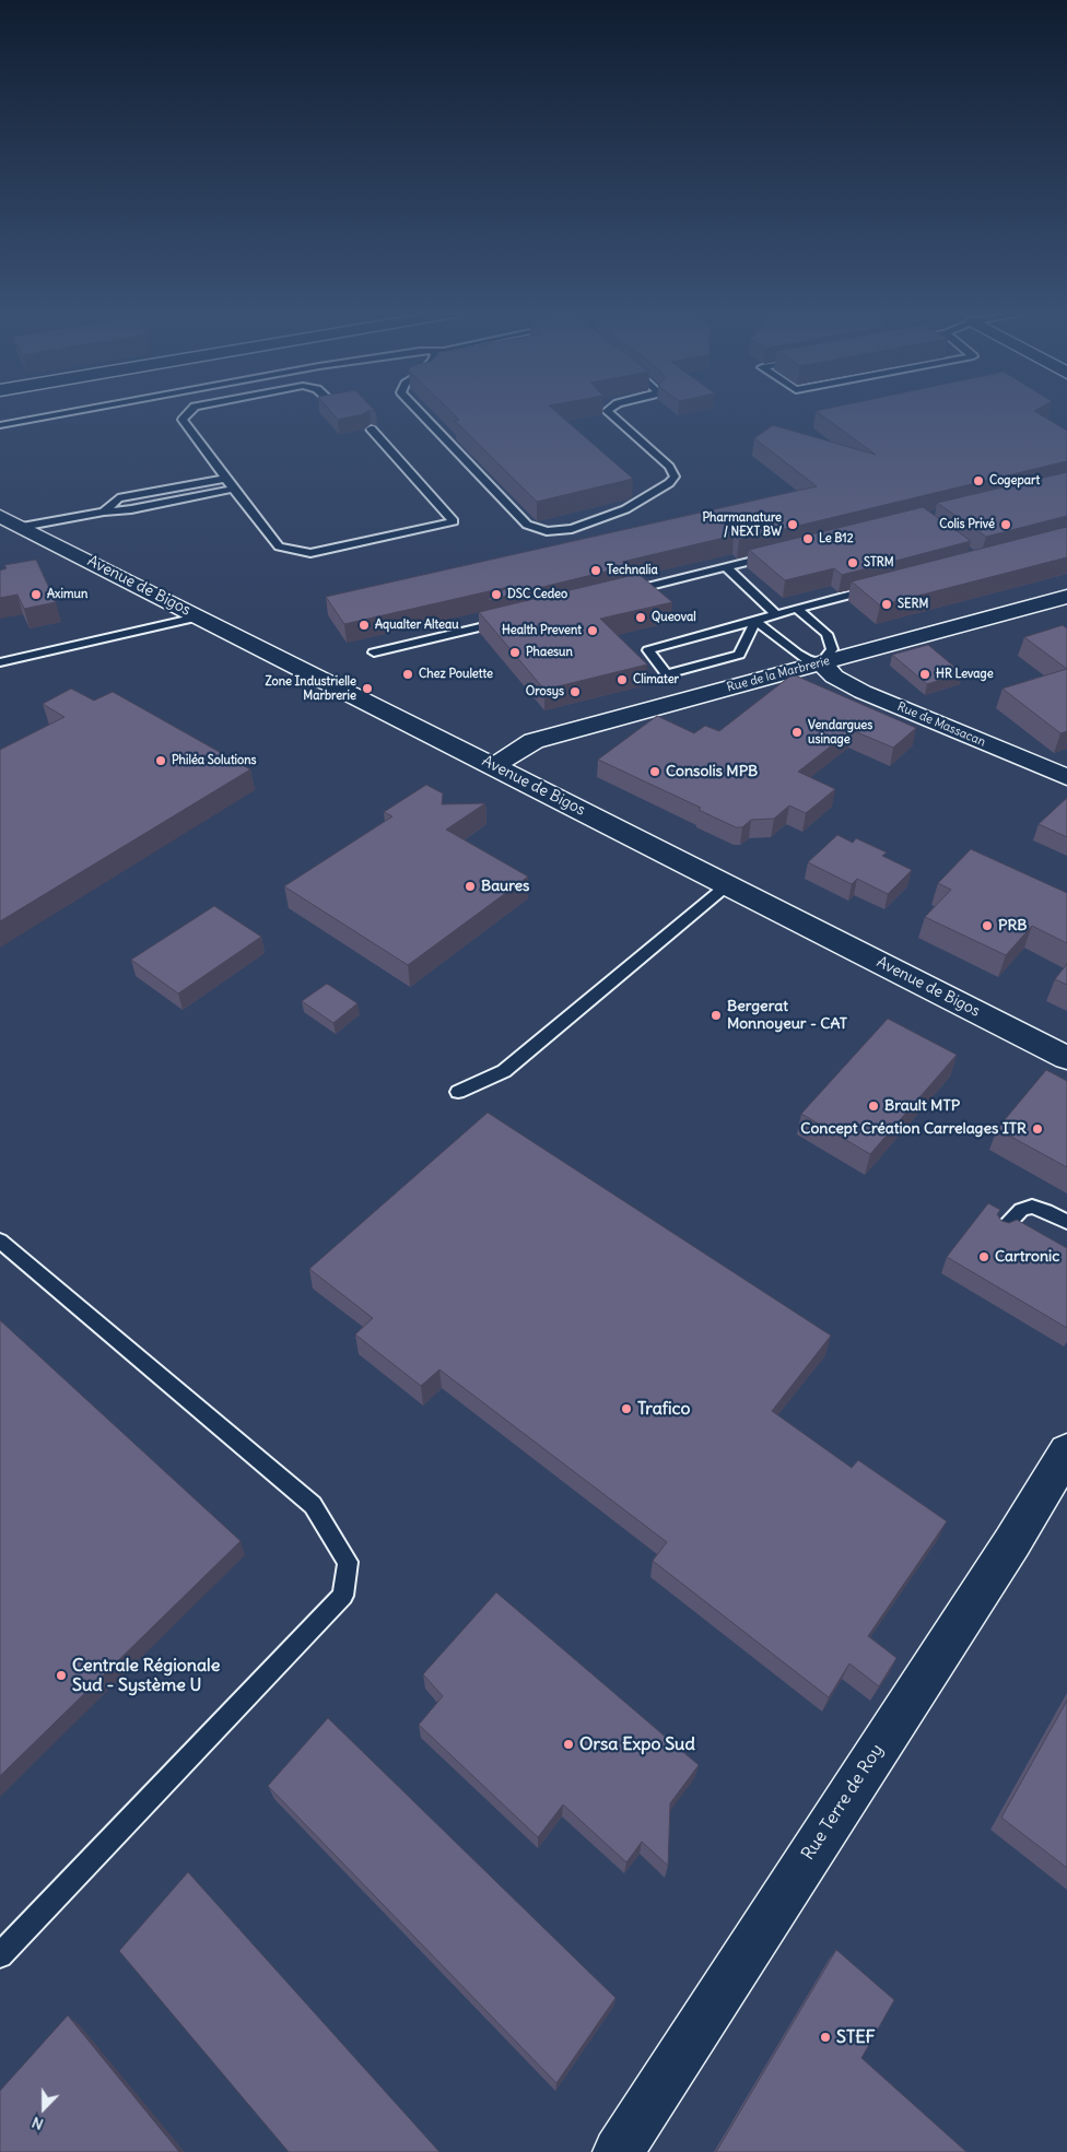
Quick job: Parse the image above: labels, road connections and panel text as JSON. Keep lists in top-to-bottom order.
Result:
{
  "streets": {
    "street": [
      "Avenue de Bigos",
      "Rue de la Marbrerie",
      "Rue de Massacan",
      "Rue Terre de Roy"
    ]
  },
  "crossings": [
    ["Avenue de Bigos", "Rue de la Marbrerie"],
    ["Rue de la Marbrerie", "Rue de Massacan"]
  ],
  "places": [
    "Cogepart",
    "Pharmanature / NEXT BW",
    "Colis Privé",
    "Le B12",
    "STRM",
    "Technalia",
    "Aximun",
    "DSC Cedeo",
    "SERM",
    "Queoval",
    "Aqualter Alteau",
    "Health Prevent",
    "Phaesun",
    "Chez Poulette",
    "HR Levage",
    "Climater",
    "Zone Industrielle Marbrerie",
    "Orosys",
    "Vendargues usinage",
    "Philéa Solutions",
    "Consolis MPB",
    "Baures",
    "PRB",
    "Bergerat Monnoyeur - CAT",
    "Brault MTP",
    "Concept Création Carrelages ITR",
    "Cartronic",
    "Trafico",
    "Centrale Régionale Sud - Système U",
    "Orsa Expo Sud",
    "STEF"
  ],
  "north": "bottom"
}
